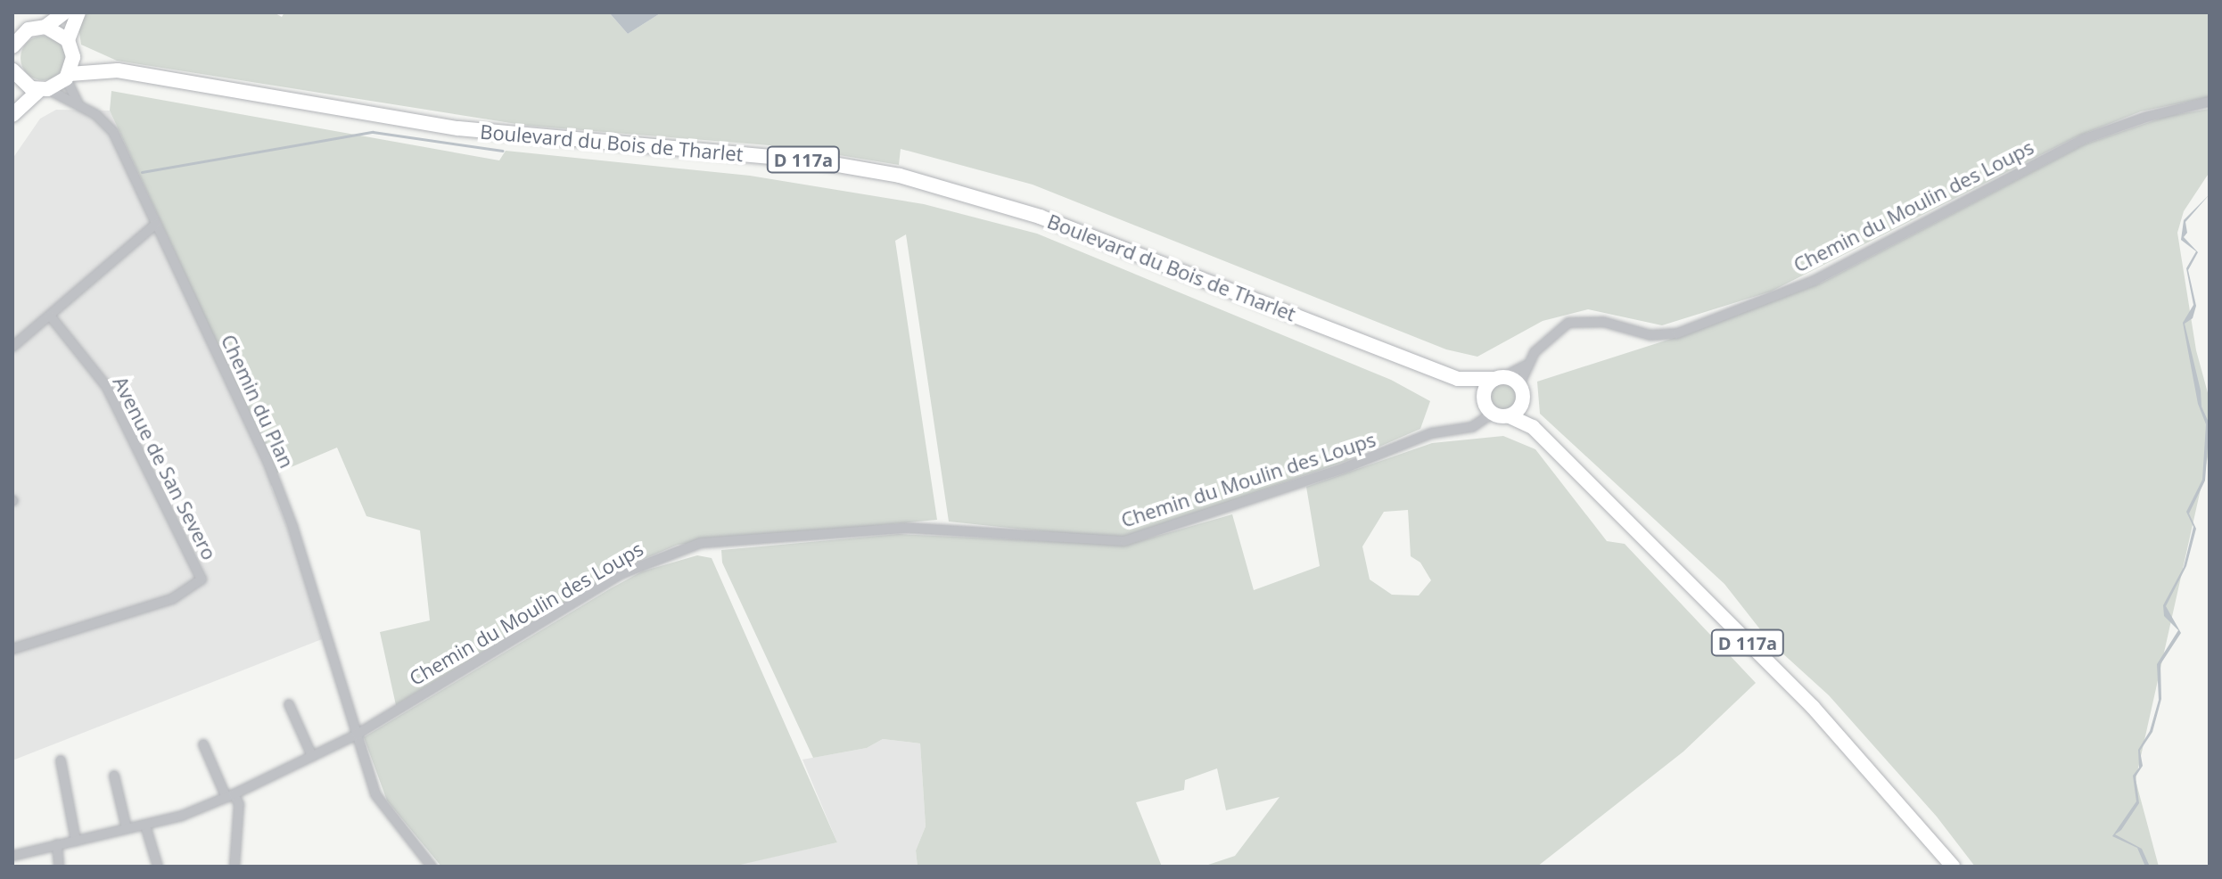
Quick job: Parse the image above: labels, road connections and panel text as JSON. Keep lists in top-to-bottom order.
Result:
{
  "streets": {
    "main road": ["Boulevard du Bois de Tharlet", "D 117a"],
    "street": ["Chemin du Moulin des Loups", "Chemin du Plan", "Avenue de San Severo"]
  },
  "crossings": [
    ["Boulevard du Bois de Tharlet", "D 117a"],
    ["Boulevard du Bois de Tharlet", "Chemin du Moulin des Loups"],
    ["Boulevard du Bois de Tharlet", "Chemin du Plan"],
    ["D 117a", "Chemin du Moulin des Loups"],
    ["Chemin du Moulin des Loups", "Chemin du Plan"]
  ]
}
